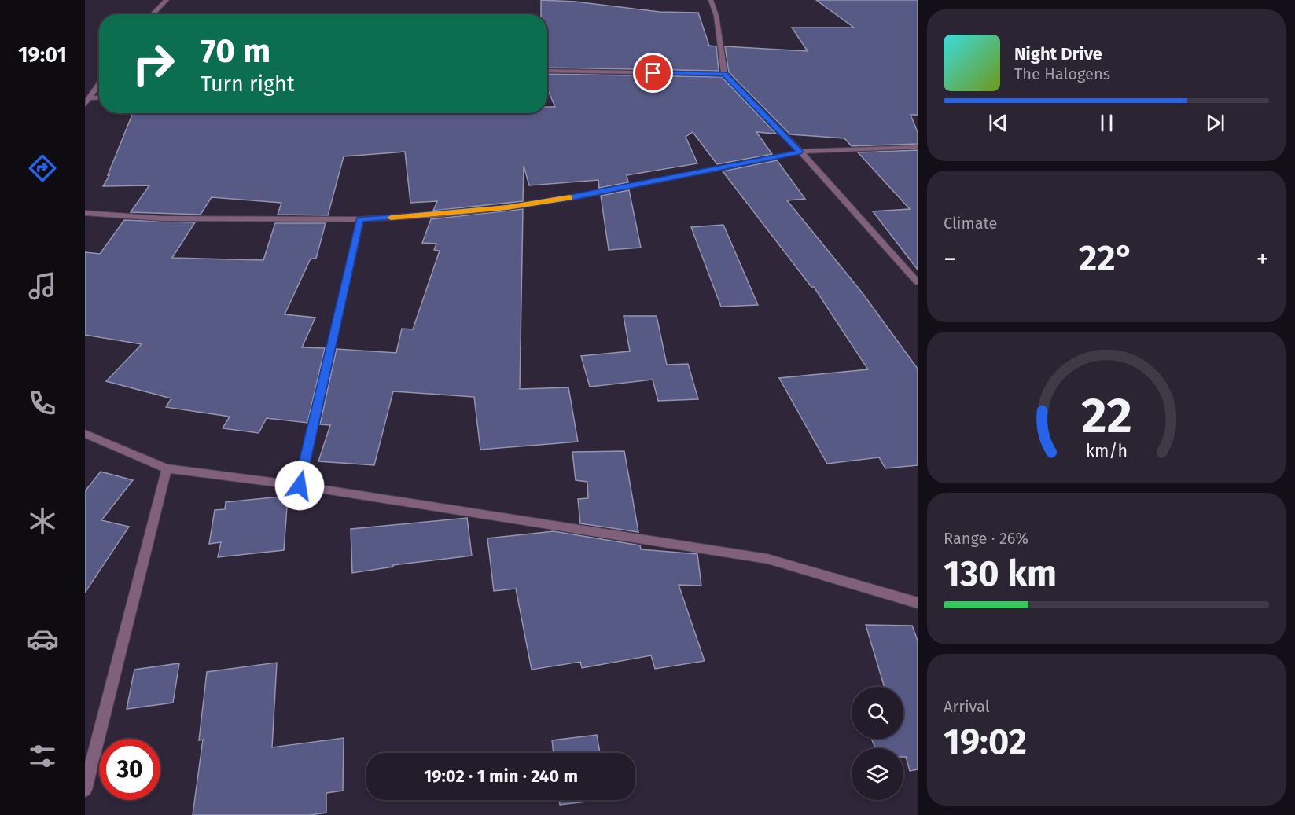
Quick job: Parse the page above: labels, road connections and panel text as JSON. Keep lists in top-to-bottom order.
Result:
{
  "page": {
    "tabs": "19:01",
    "turn": ["70 m", "Turn right"],
    "song": ["Night Drive", "The Halogens"],
    "tile": [
      "Climate",
      ["Range · 26%", "130 km"],
      ["Arrival", "19:02"]
    ],
    "heat": ["−", "22°", "+"],
    "limit": "30",
    "trip": "19:02 · 1 min · 240 m",
    "gauge": ["22", "km/h"]
  }
}
